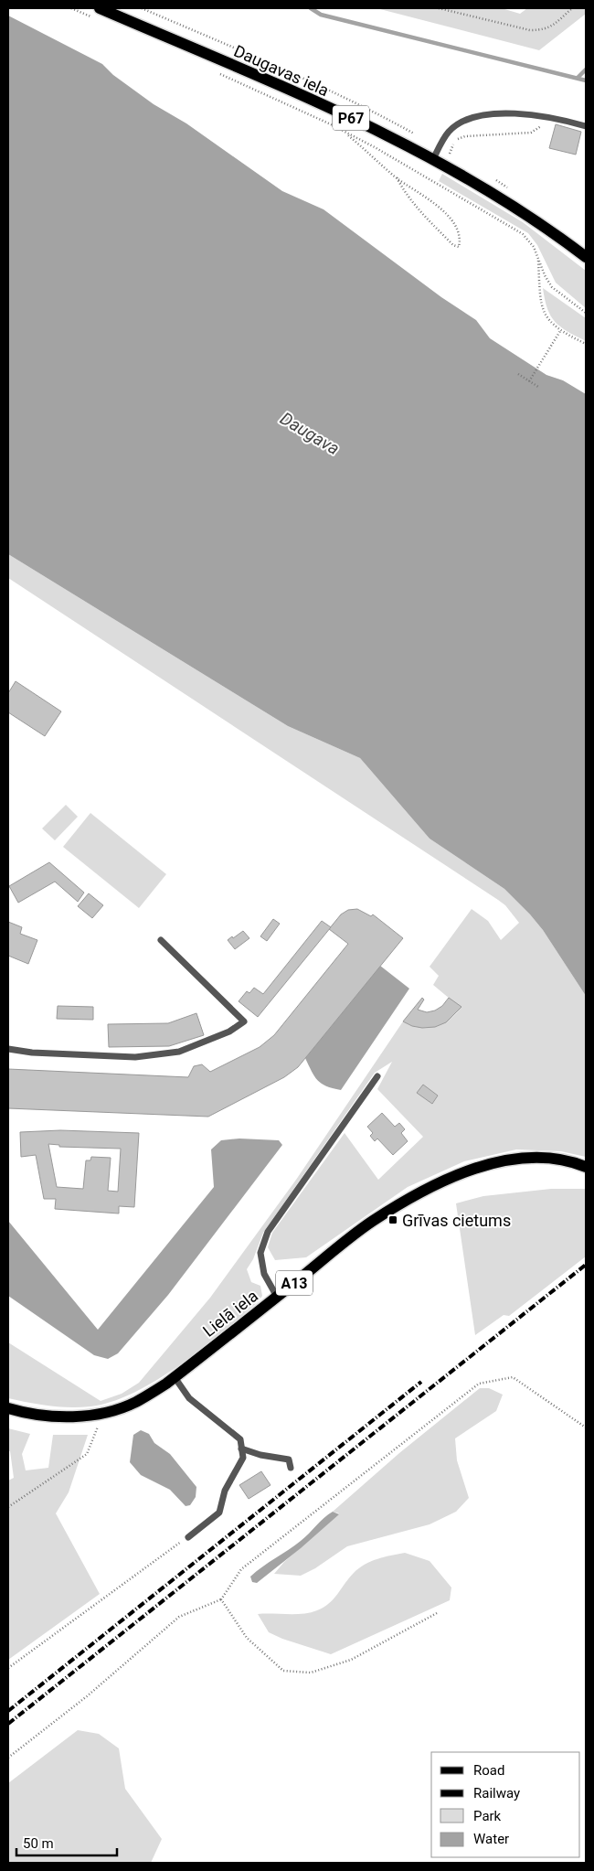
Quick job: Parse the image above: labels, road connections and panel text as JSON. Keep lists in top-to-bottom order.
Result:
{
  "streets": {
    "main road": [
      "Daugavas iela",
      "P67",
      "A13",
      "Lielā iela"
    ]
  },
  "water": ["Daugava"],
  "places": {
    "transit": ["Grīvas cietums"]
  },
  "legend": [
    "Road",
    "Railway",
    "Park",
    "Water"
  ],
  "scale_bar": "50 m"
}
